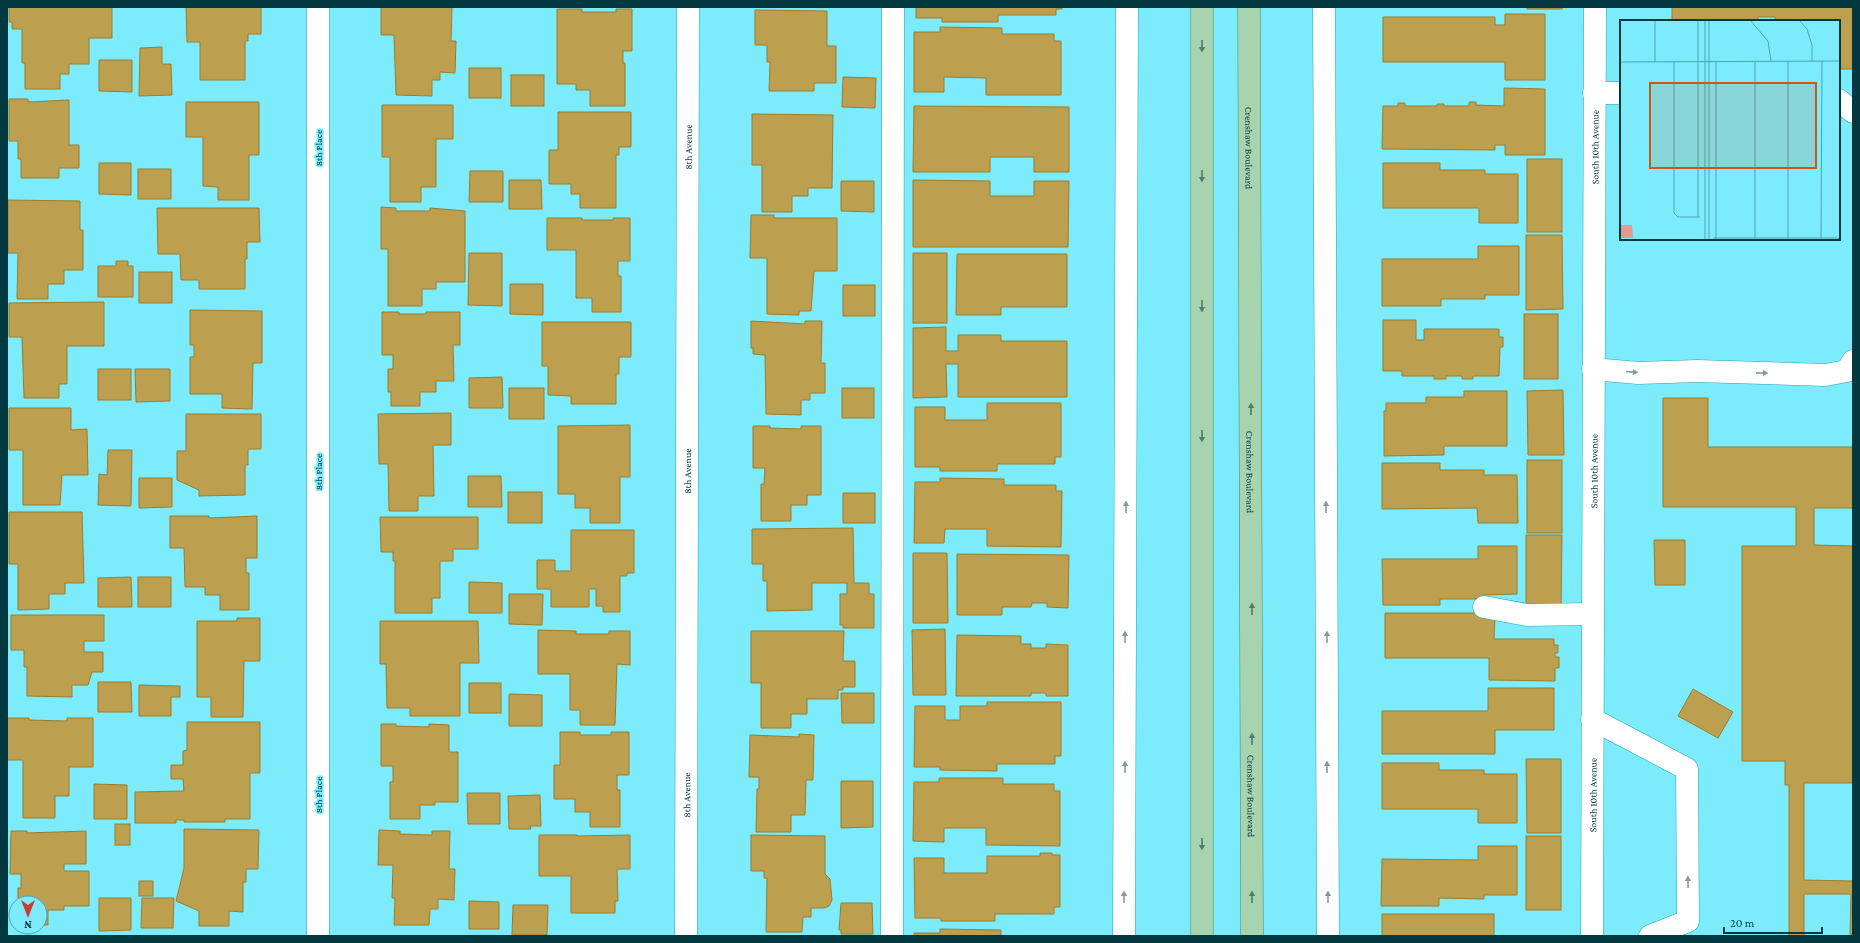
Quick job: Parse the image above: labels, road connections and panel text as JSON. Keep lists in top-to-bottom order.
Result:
{
  "streets": {
    "main road": ["Crenshaw Boulevard"],
    "street": ["8th Place", "8th Avenue", "South 10th Avenue"]
  },
  "scale_bar": "20 m",
  "north": "bottom"
}
